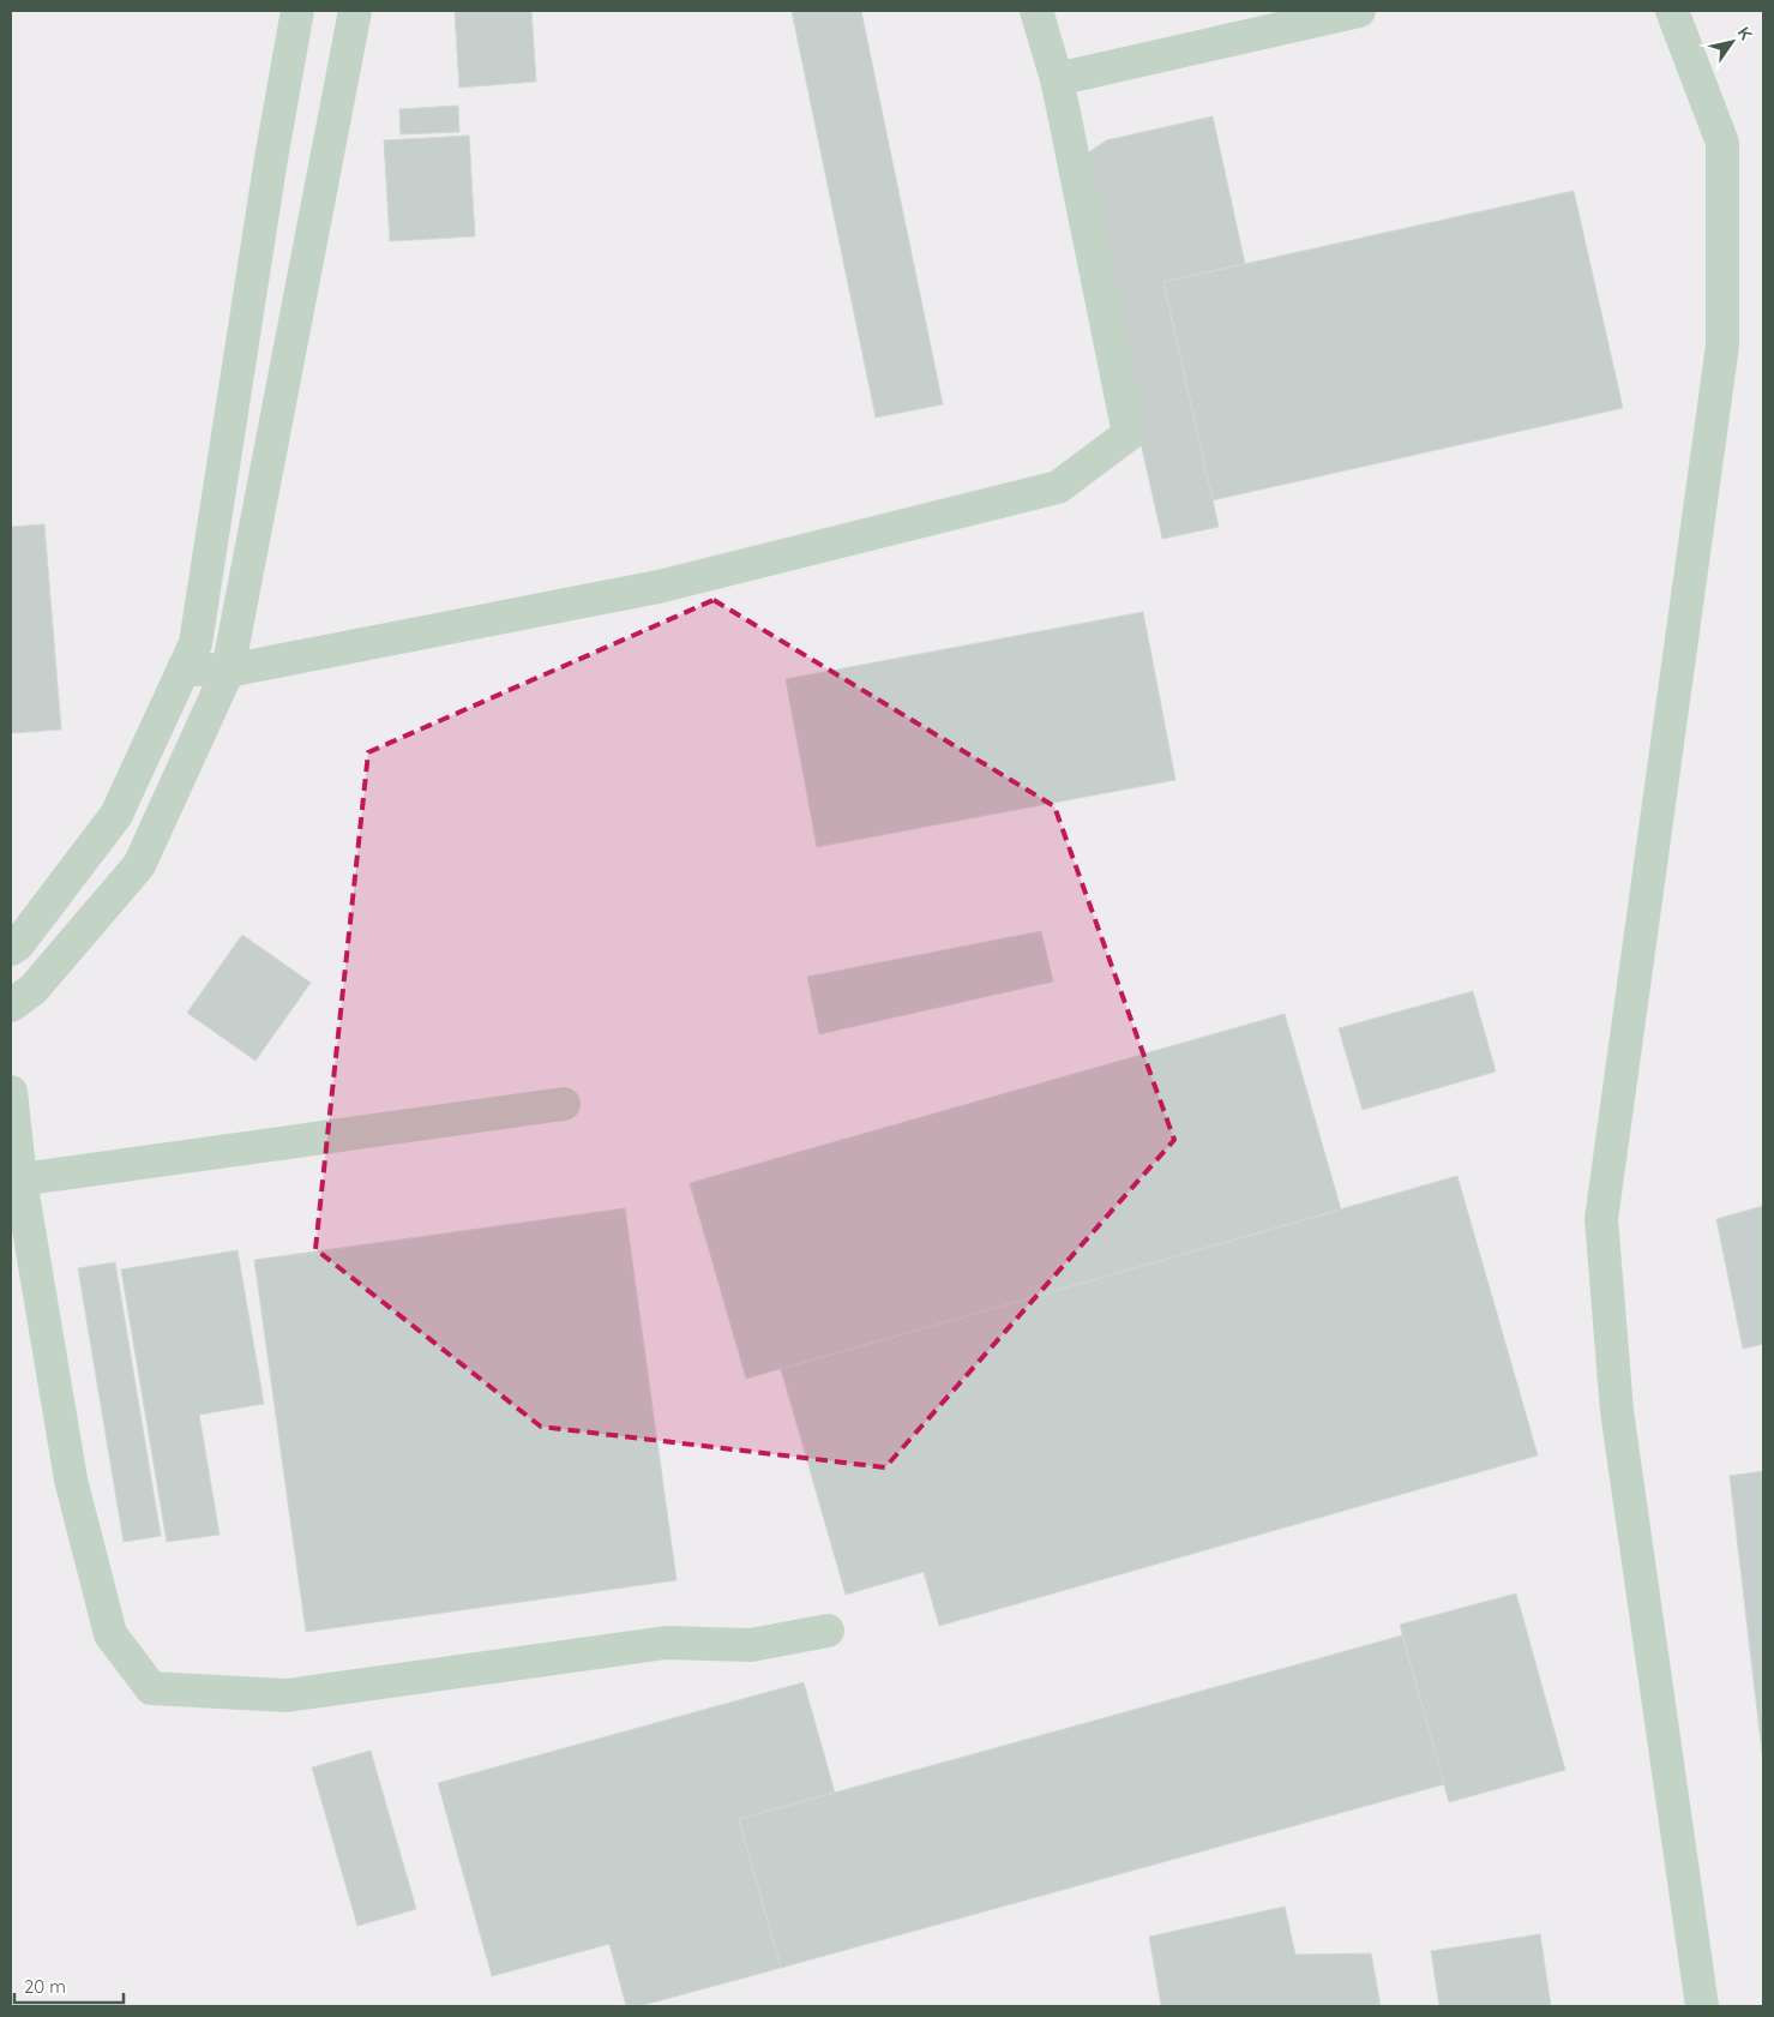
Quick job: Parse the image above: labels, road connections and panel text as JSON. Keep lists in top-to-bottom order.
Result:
{
  "scale_bar": "20 m",
  "north": "top right"
}
